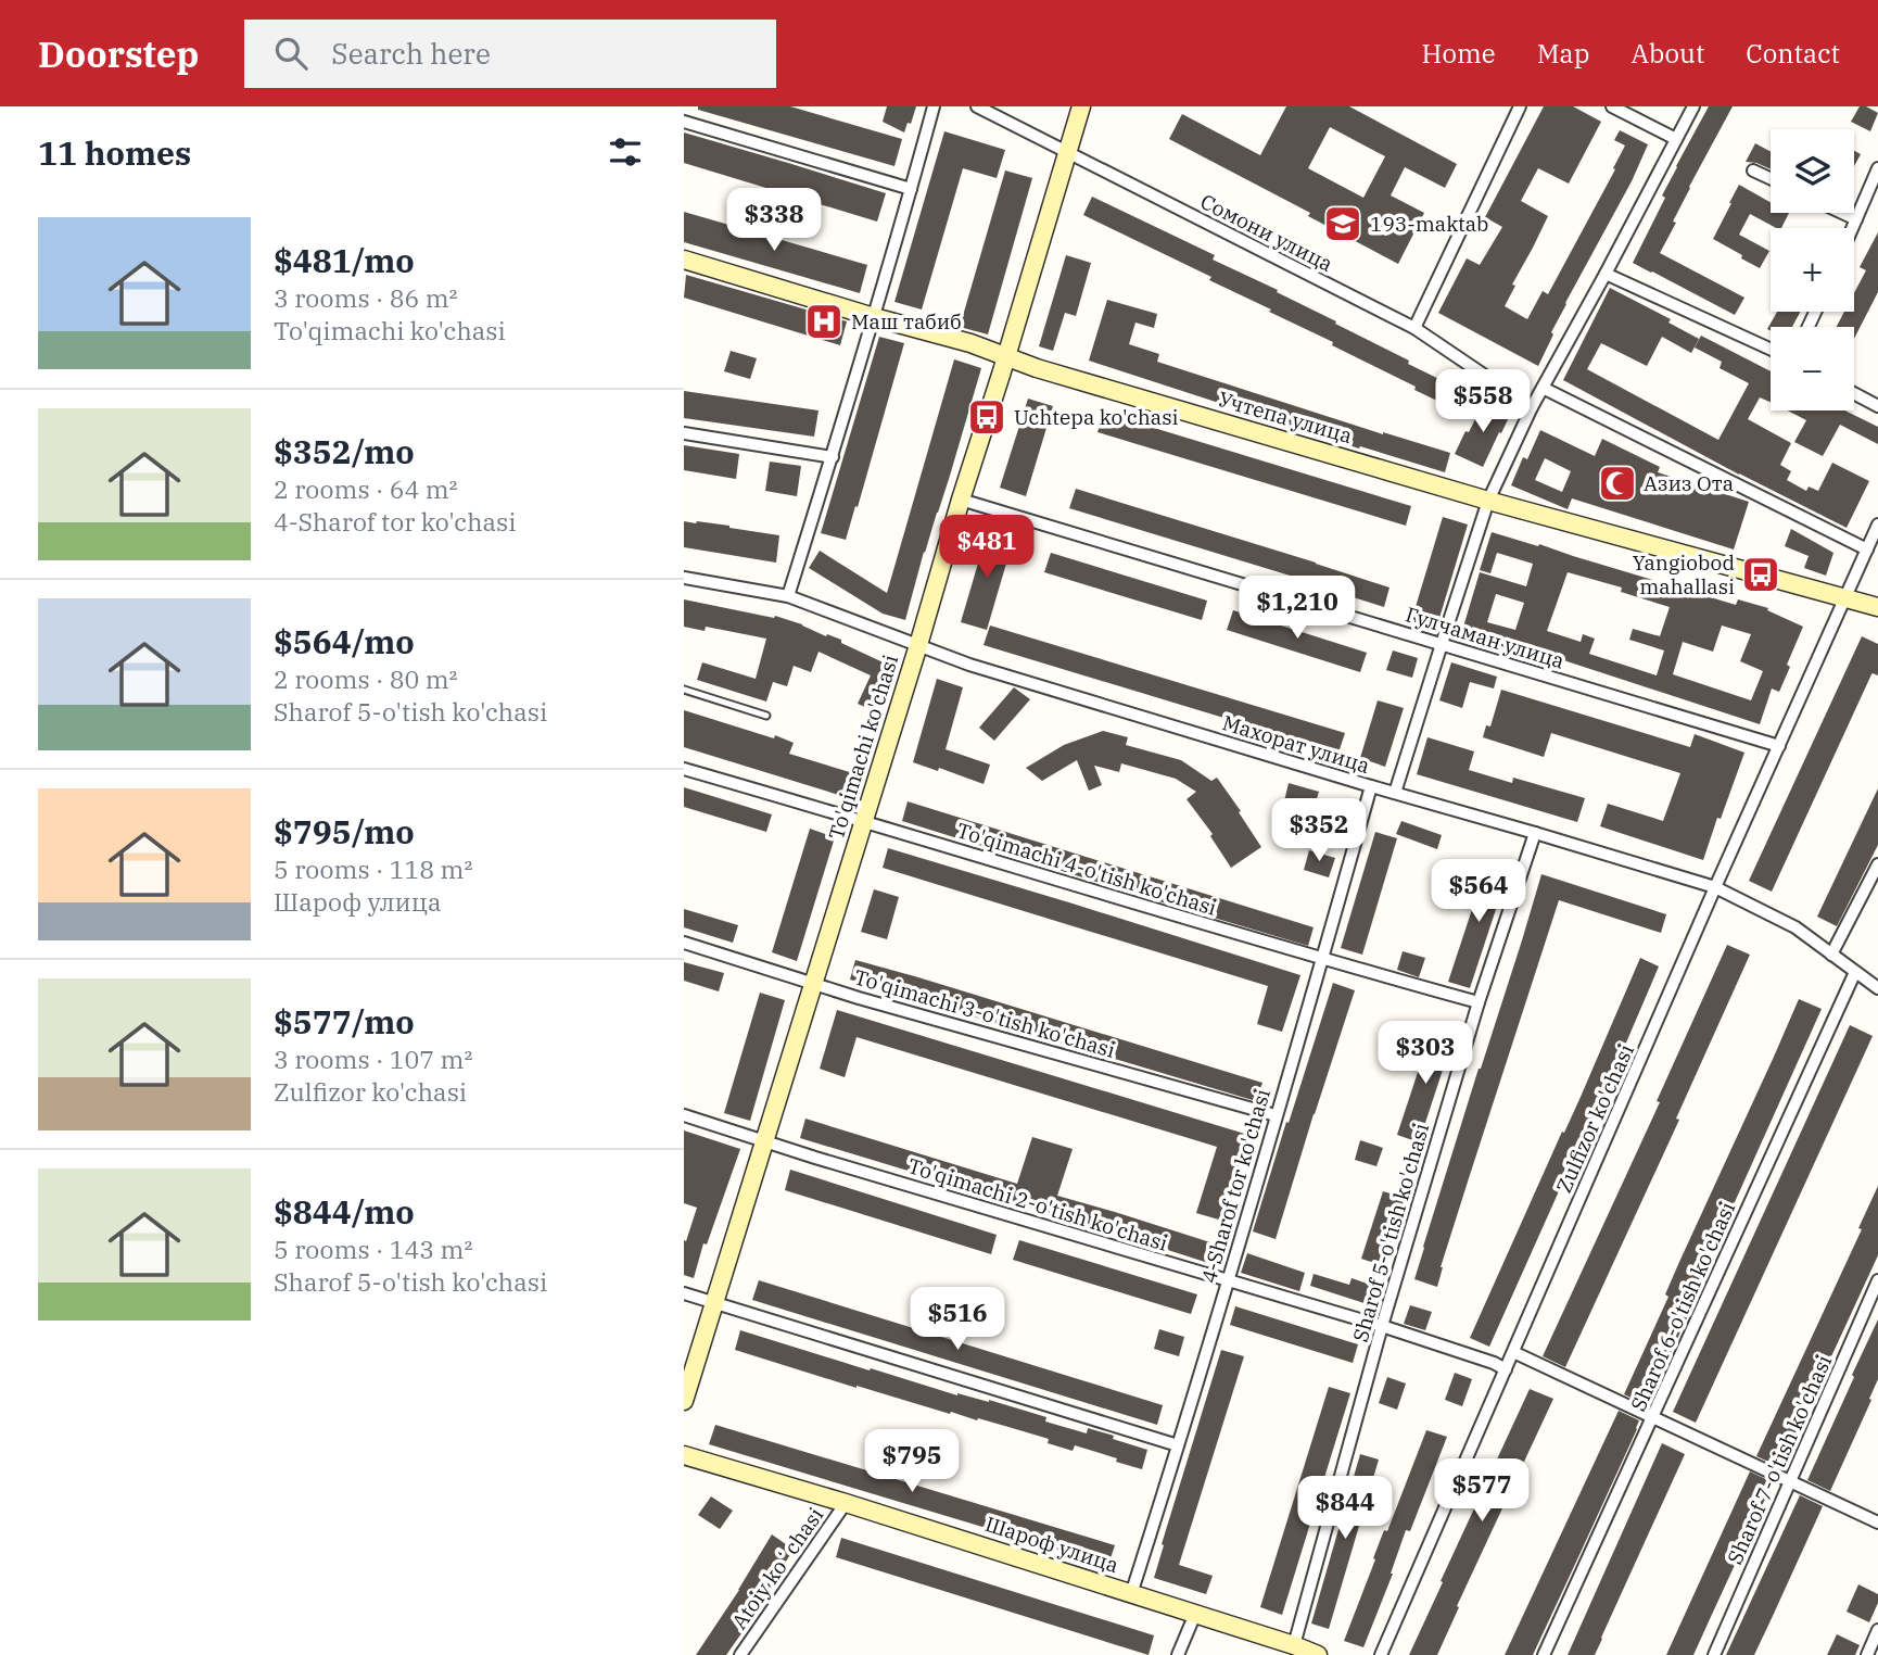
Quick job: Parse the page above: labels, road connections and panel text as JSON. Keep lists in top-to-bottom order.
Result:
{
  "streets": {
    "street": [
      "Сомони улица",
      "Учтепа улица",
      "Гулчаман улица",
      "Махорат улица",
      "To'qimachi ko'chasi",
      "To'qimachi 4-o'tish ko'chasi",
      "To'qimachi 3-o'tish ko'chasi",
      "Zulfizor ko'chasi",
      "4-Sharof tor ko'chasi",
      "To'qimachi 2-o'tish ko'chasi",
      "Sharof 5-o'tish ko'chasi",
      "Sharof 6-o'tish ko'chasi",
      "Sharof 7-o'tish ko'chasi",
      "Шароф улица",
      "Atoiy koʻchasi"
    ]
  },
  "crossings": [
    ["Сомони улица", "To'qimachi ko'chasi"],
    ["Учтепа улица", "To'qimachi ko'chasi"],
    ["Учтепа улица", "Zulfizor ko'chasi"],
    ["Гулчаман улица", "To'qimachi ko'chasi"],
    ["Гулчаман улица", "Zulfizor ko'chasi"],
    ["Махорат улица", "To'qimachi ko'chasi"],
    ["Махорат улица", "Zulfizor ko'chasi"],
    ["Махорат улица", "4-Sharof tor ko'chasi"],
    ["Махорат улица", "Sharof 5-o'tish ko'chasi"],
    ["Махорат улица", "Sharof 6-o'tish ko'chasi"],
    ["To'qimachi ko'chasi", "To'qimachi 4-o'tish ko'chasi"],
    ["To'qimachi ko'chasi", "To'qimachi 3-o'tish ko'chasi"],
    ["To'qimachi ko'chasi", "To'qimachi 2-o'tish ko'chasi"],
    ["To'qimachi 4-o'tish ko'chasi", "4-Sharof tor ko'chasi"],
    ["To'qimachi 4-o'tish ko'chasi", "Sharof 5-o'tish ko'chasi"],
    ["To'qimachi 3-o'tish ko'chasi", "4-Sharof tor ko'chasi"],
    ["Zulfizor ko'chasi", "To'qimachi 2-o'tish ko'chasi"],
    ["4-Sharof tor ko'chasi", "To'qimachi 2-o'tish ko'chasi"],
    ["4-Sharof tor ko'chasi", "Шароф улица"],
    ["To'qimachi 2-o'tish ko'chasi", "Sharof 5-o'tish ko'chasi"],
    ["Sharof 5-o'tish ko'chasi", "Шароф улица"],
    ["Шароф улица", "Atoiy koʻchasi"]
  ],
  "places": {
    "school or university": ["193-maktab"],
    "hospital": ["Маш табиб"],
    "bus stop": ["Uchtepa ko'chasi", "Yangiobod mahallasi"],
    "mosque": ["Азиз Ота"]
  },
  "page": {
    "header": "Doorstep",
    "search": "Search here",
    "nav": [
      "Home",
      "Map",
      "About",
      "Contact"
    ],
    "heading": "11 homes",
    "map_buttons": ["+", "−"],
    "price": [
      "$338",
      "$558",
      "$481",
      "$1,210",
      "$352",
      "$564",
      "$303",
      "$516",
      "$795",
      "$577",
      "$844"
    ],
    "list": [
      {
        "name": "$481/mo",
        "note": "3 rooms · 86 m² · To'qimachi ko'chasi"
      },
      {
        "name": "$352/mo",
        "note": "2 rooms · 64 m² · 4-Sharof tor ko'chasi"
      },
      {
        "name": "$564/mo",
        "note": "2 rooms · 80 m² · Sharof 5-o'tish ko'chasi"
      },
      {
        "name": "$795/mo",
        "note": "5 rooms · 118 m² · Шароф улица"
      },
      {
        "name": "$577/mo",
        "note": "3 rooms · 107 m² · Zulfizor ko'chasi"
      },
      {
        "name": "$844/mo",
        "note": "5 rooms · 143 m² · Sharof 5-o'tish ko'chasi"
      }
    ]
  }
}
